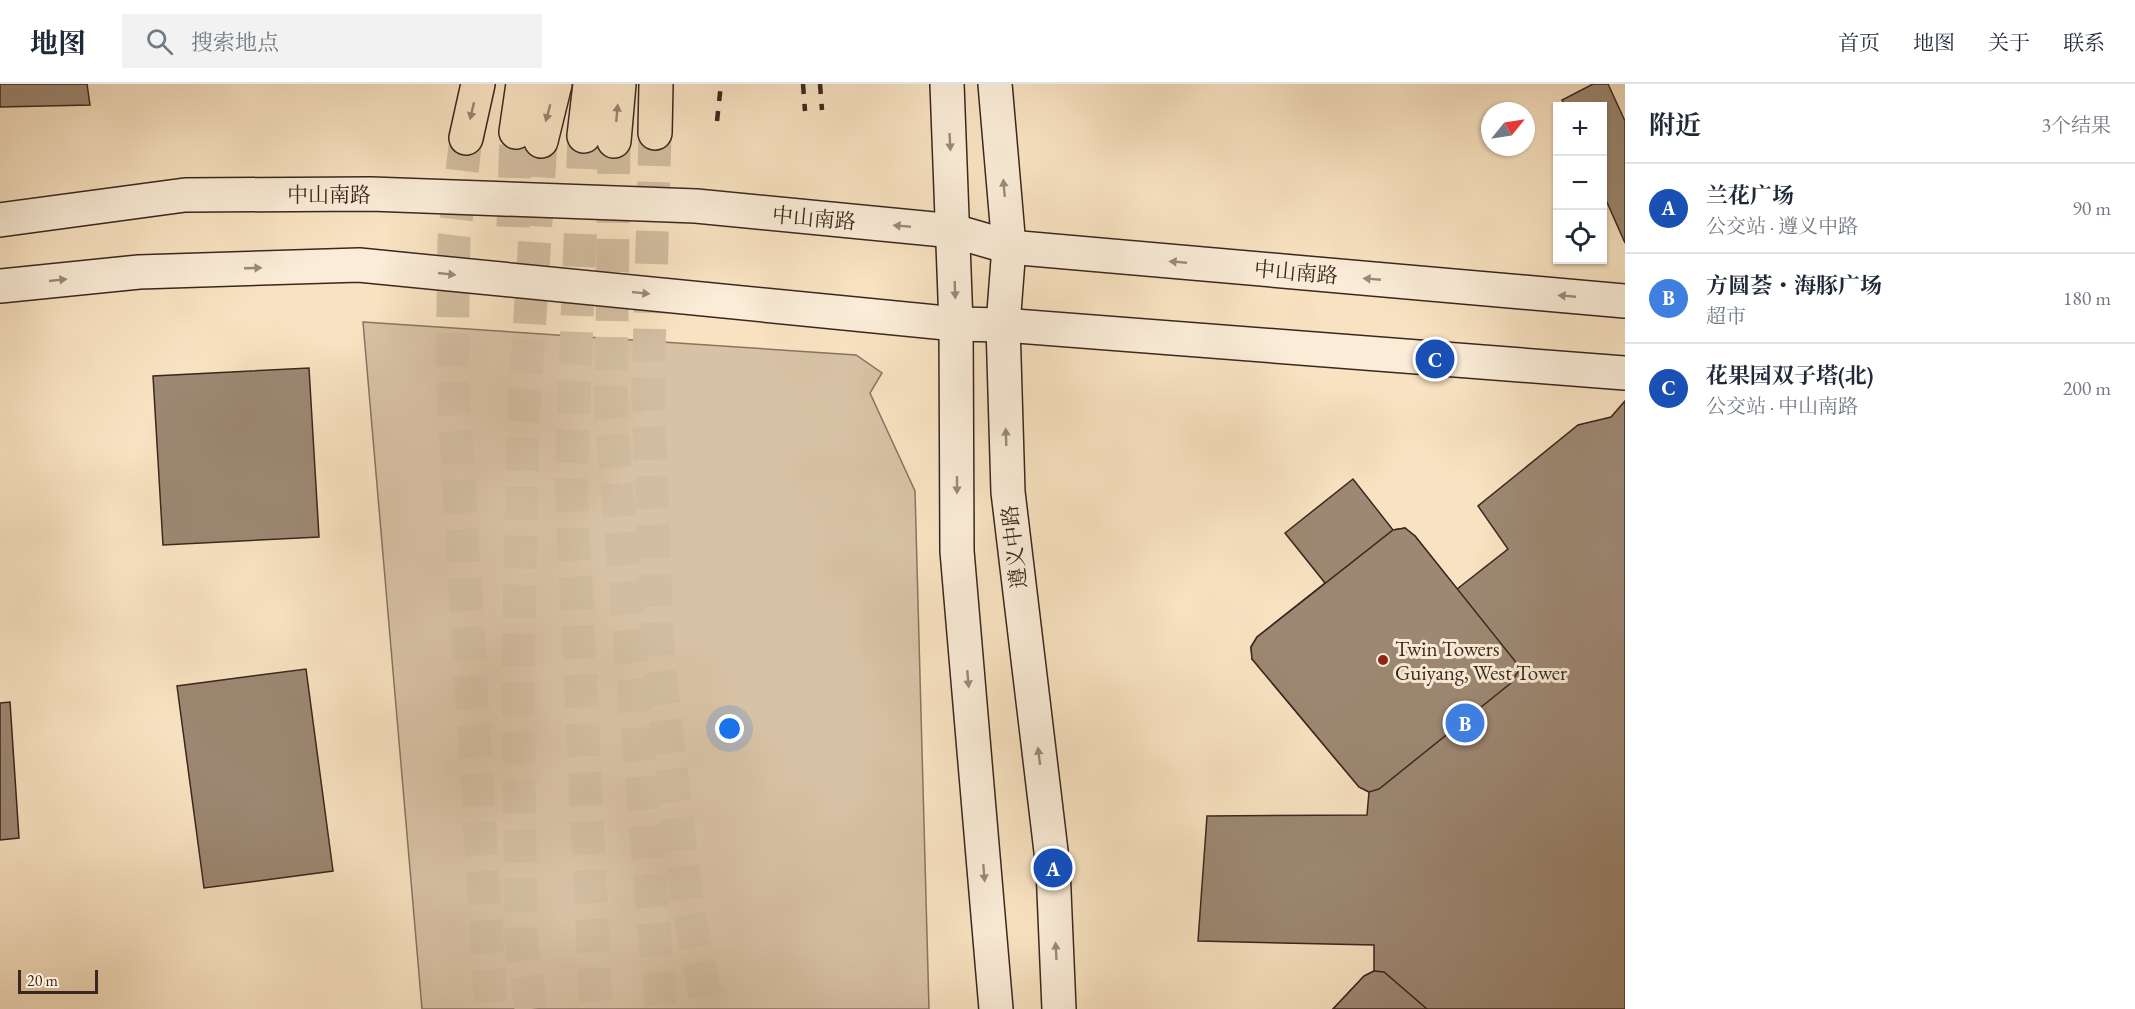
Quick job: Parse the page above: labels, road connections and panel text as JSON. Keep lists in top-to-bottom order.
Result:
{
  "streets": {
    "main road": ["中山南路", "遵义中路"]
  },
  "crossings": [
    ["中山南路", "遵义中路"]
  ],
  "places": ["Twin Towers Guiyang, West Tower"],
  "scale_bar": "20 m",
  "north": "top right",
  "page": {
    "header": "地图",
    "search": "搜索地点",
    "nav": [
      "首页",
      "地图",
      "关于",
      "联系"
    ],
    "heading": ["附近", "3个结果"],
    "map_buttons": ["+", "−"],
    "list": [
      {
        "mark": "A",
        "name": "兰花广场",
        "note": "公交站 · 遵义中路",
        "value": "90 m"
      },
      {
        "mark": "B",
        "name": "方圆荟・海豚广场",
        "note": "超市",
        "value": "180 m"
      },
      {
        "mark": "C",
        "name": "花果园双子塔(北)",
        "note": "公交站 · 中山南路",
        "value": "200 m"
      }
    ],
    "pins": ["C", "B", "A"],
    "scale": "20 m"
  }
}
